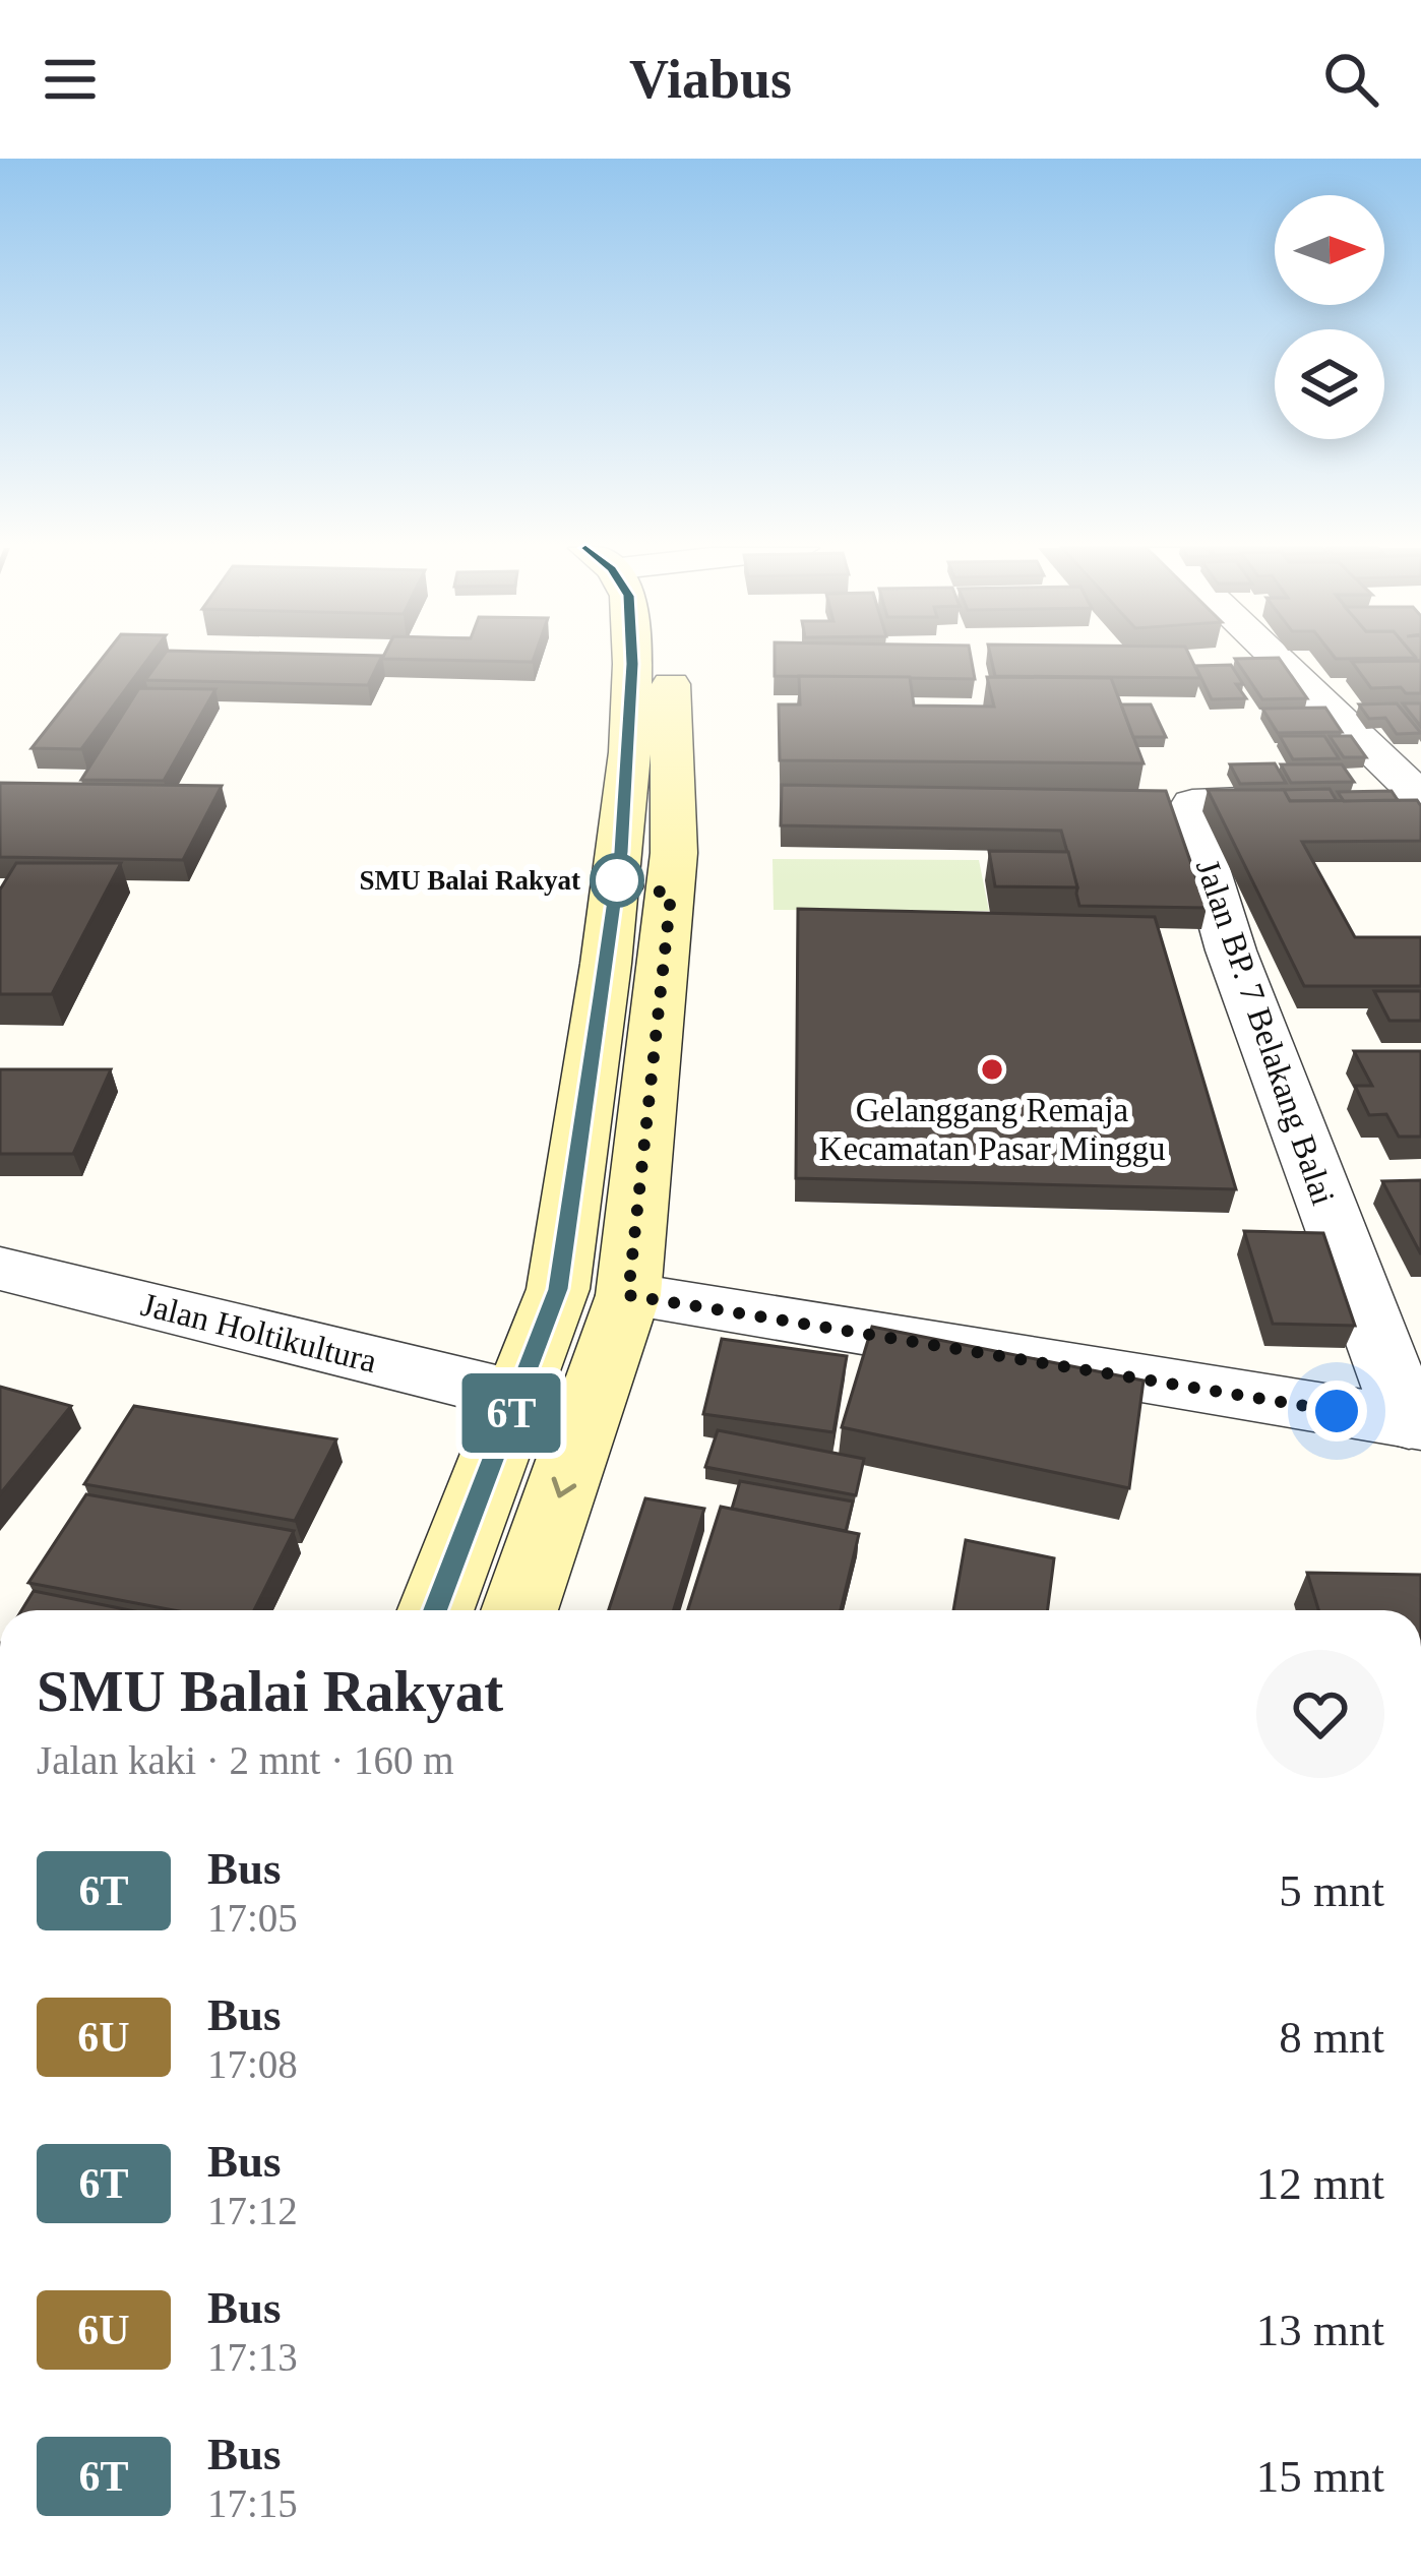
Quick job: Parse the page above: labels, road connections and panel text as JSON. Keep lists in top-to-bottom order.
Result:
{
  "streets": {
    "street": ["Jalan BP. 7 Belakang Balai", "Jalan Holtikultura"]
  },
  "places": ["SMU Balai Rakyat", "Gelanggang Remaja Kecamatan Pasar Minggu"],
  "lines": ["bus line 6T"],
  "north": "right",
  "page": {
    "header": "Viabus",
    "on_map": "6T",
    "heading": ["SMU Balai Rakyat", "Jalan kaki · 2 mnt · 160 m"],
    "list": [
      {
        "mark": "6T",
        "name": "Bus",
        "note": "17:05",
        "value": "5 mnt"
      },
      {
        "mark": "6U",
        "name": "Bus",
        "note": "17:08",
        "value": "8 mnt"
      },
      {
        "mark": "6T",
        "name": "Bus",
        "note": "17:12",
        "value": "12 mnt"
      },
      {
        "mark": "6U",
        "name": "Bus",
        "note": "17:13",
        "value": "13 mnt"
      },
      {
        "mark": "6T",
        "name": "Bus",
        "note": "17:15",
        "value": "15 mnt"
      }
    ]
  }
}
